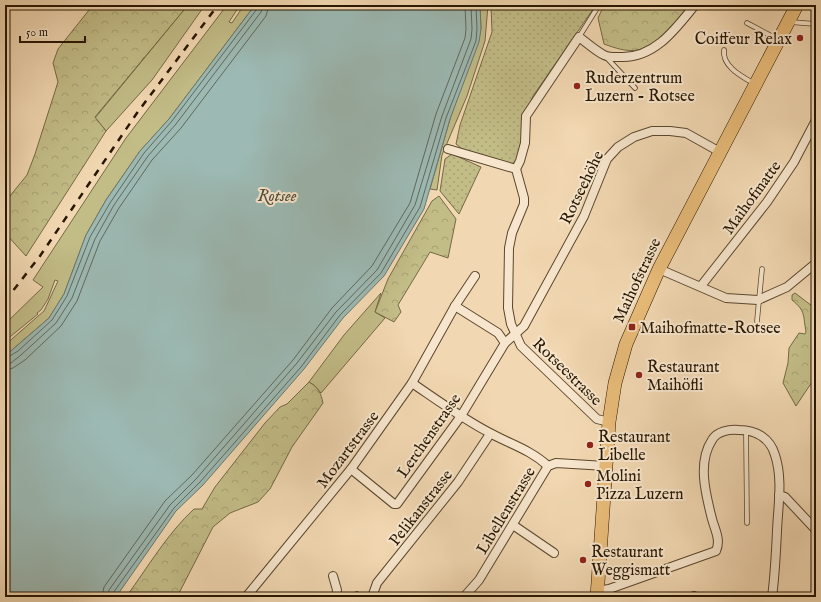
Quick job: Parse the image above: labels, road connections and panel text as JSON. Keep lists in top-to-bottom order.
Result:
{
  "streets": {
    "main road": ["Maihofstrasse"],
    "street": [
      "Rotseehöhe",
      "Maihofmatte",
      "Rotseestrasse",
      "Lerchenstrasse",
      "Mozartstrasse",
      "Pelikanstrasse",
      "Libellenstrasse"
    ]
  },
  "crossings": [
    ["Rotseehöhe", "Maihofstrasse"],
    ["Rotseehöhe", "Rotseestrasse"],
    ["Rotseehöhe", "Lerchenstrasse"],
    ["Maihofstrasse", "Rotseestrasse"],
    ["Maihofstrasse", "Libellenstrasse"],
    ["Rotseestrasse", "Lerchenstrasse"],
    ["Lerchenstrasse", "Mozartstrasse"]
  ],
  "water": ["Rotsee"],
  "places": {
    "other": [
      "Coiffeur Relax",
      "Ruderzentrum Luzern - Rotsee",
      "Restaurant Maihöfli",
      "Restaurant Libelle",
      "Molini Pizza Luzern",
      "Restaurant Weggismatt"
    ],
    "transit": ["Maihofmatte-Rotsee"]
  },
  "scale_bar": "50 m"
}
